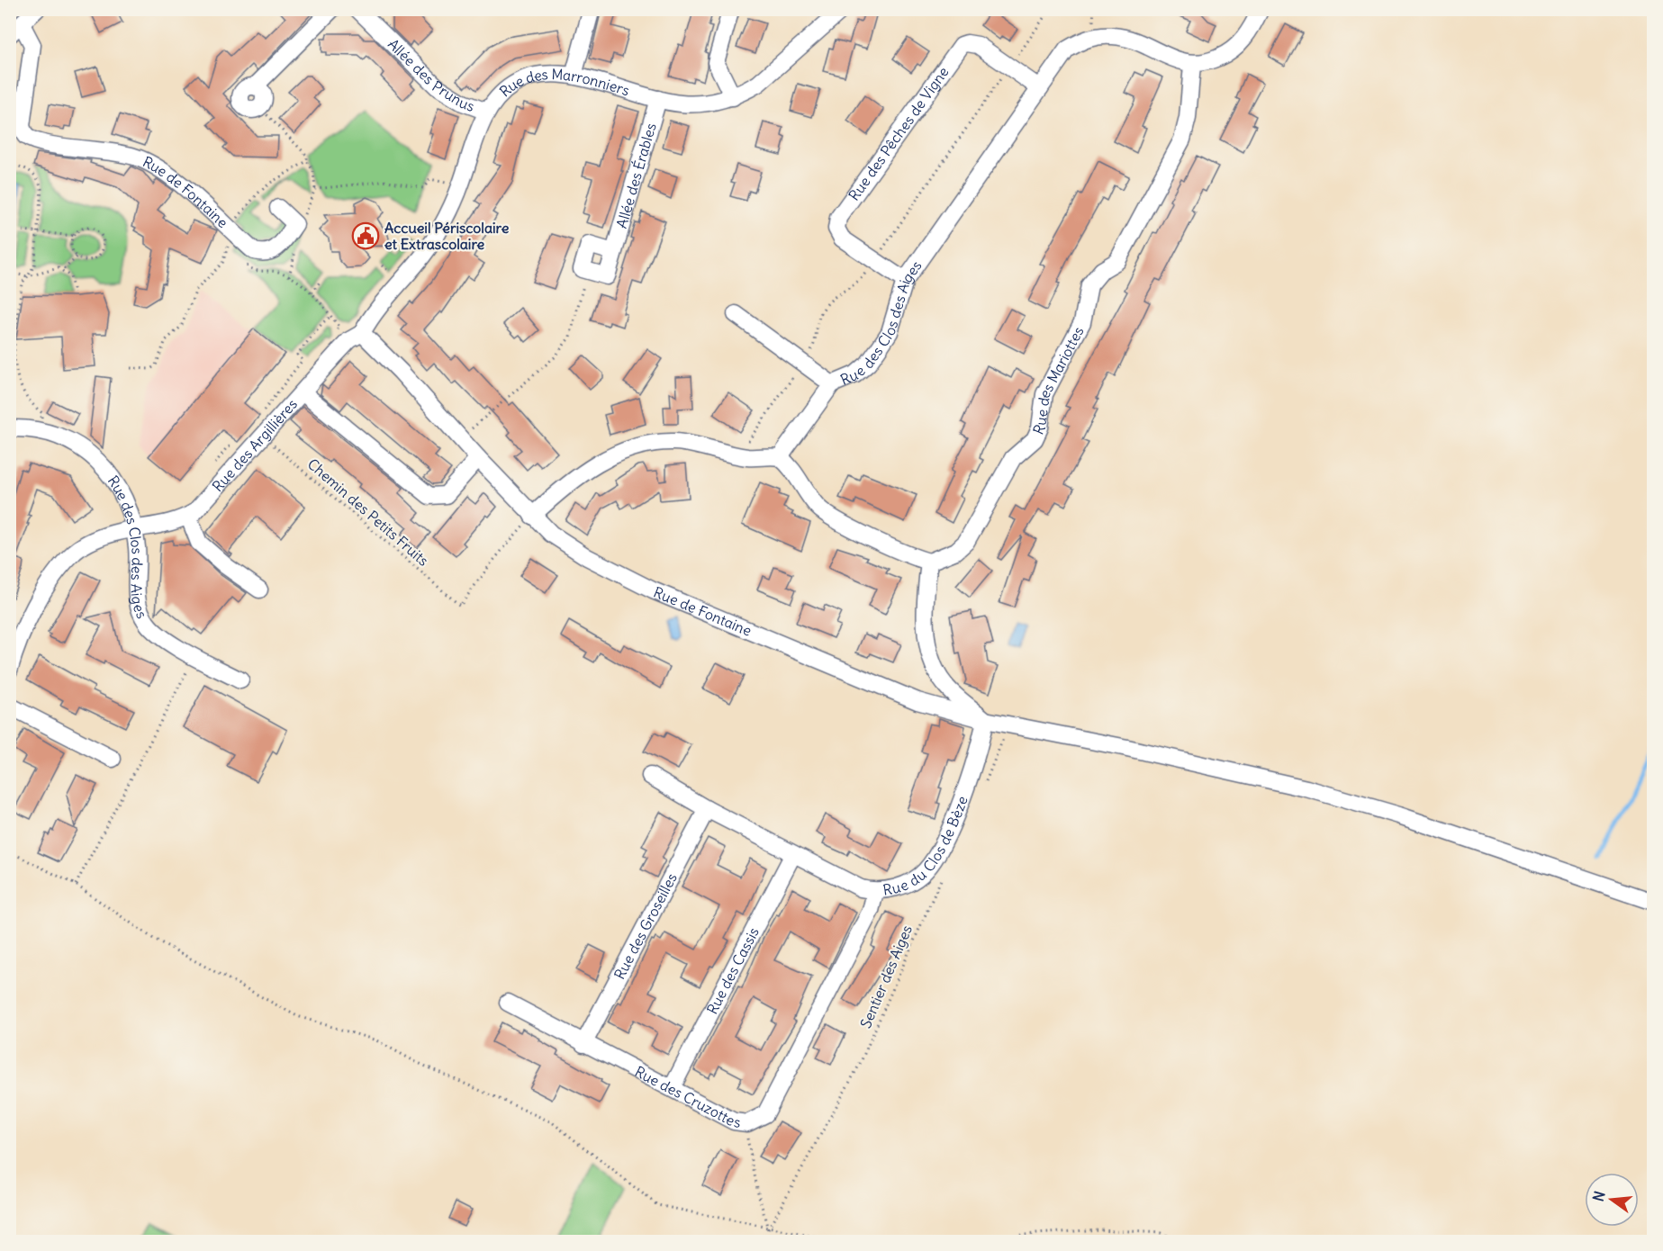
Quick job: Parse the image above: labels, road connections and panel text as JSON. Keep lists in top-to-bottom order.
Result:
{
  "streets": {
    "street": [
      "Allée des Prunus",
      "Rue des Marronniers",
      "Rue des Pêches de Vigne",
      "Allée des Érables",
      "Rue de Fontaine",
      "Rue des Clos des Aiges",
      "Rue des Mariottes",
      "Rue des Argillières",
      "Rue du Clos de Bèze",
      "Rue des Groseilles",
      "Rue des Cassis",
      "Rue des Cruzottes"
    ],
    "path": ["Chemin des Petits Fruits", "Sentier des Aiges"]
  },
  "crossings": [
    ["Allée des Prunus", "Rue des Marronniers"],
    ["Rue des Marronniers", "Allée des Érables"],
    ["Rue des Marronniers", "Rue de Fontaine"],
    ["Rue des Marronniers", "Rue des Argillières"],
    ["Rue des Pêches de Vigne", "Rue des Clos des Aiges"],
    ["Rue de Fontaine", "Rue des Argillières"],
    ["Rue de Fontaine", "Chemin des Petits Fruits"],
    ["Rue de Fontaine", "Rue du Clos de Bèze"],
    ["Rue des Clos des Aiges", "Rue des Mariottes"],
    ["Rue des Clos des Aiges", "Rue des Argillières"],
    ["Rue des Argillières", "Chemin des Petits Fruits"],
    ["Rue du Clos de Bèze", "Rue des Groseilles"],
    ["Rue du Clos de Bèze", "Rue des Cassis"],
    ["Rue du Clos de Bèze", "Rue des Cruzottes"],
    ["Rue des Groseilles", "Rue des Cruzottes"],
    ["Rue des Cassis", "Rue des Cruzottes"]
  ],
  "places": {
    "public building": ["Accueil Périscolaire et Extrascolaire"]
  },
  "north": "left"
}
